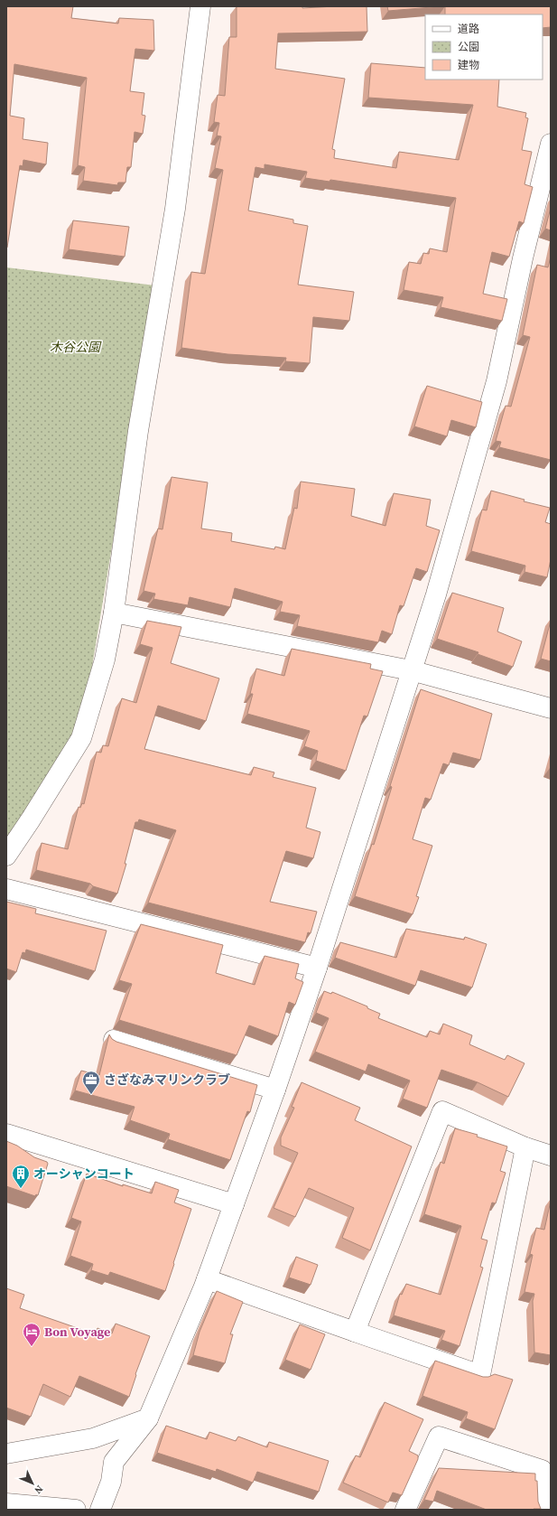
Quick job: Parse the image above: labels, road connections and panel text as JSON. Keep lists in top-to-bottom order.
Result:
{
  "parks": ["木谷公園"],
  "places": {
    "office": ["さざなみマリンクラブ"],
    "building": ["オーシャンコート"],
    "hotel": ["Bon Voyage"]
  },
  "legend": ["道路", "公園", "建物"],
  "north": "bottom right"
}
